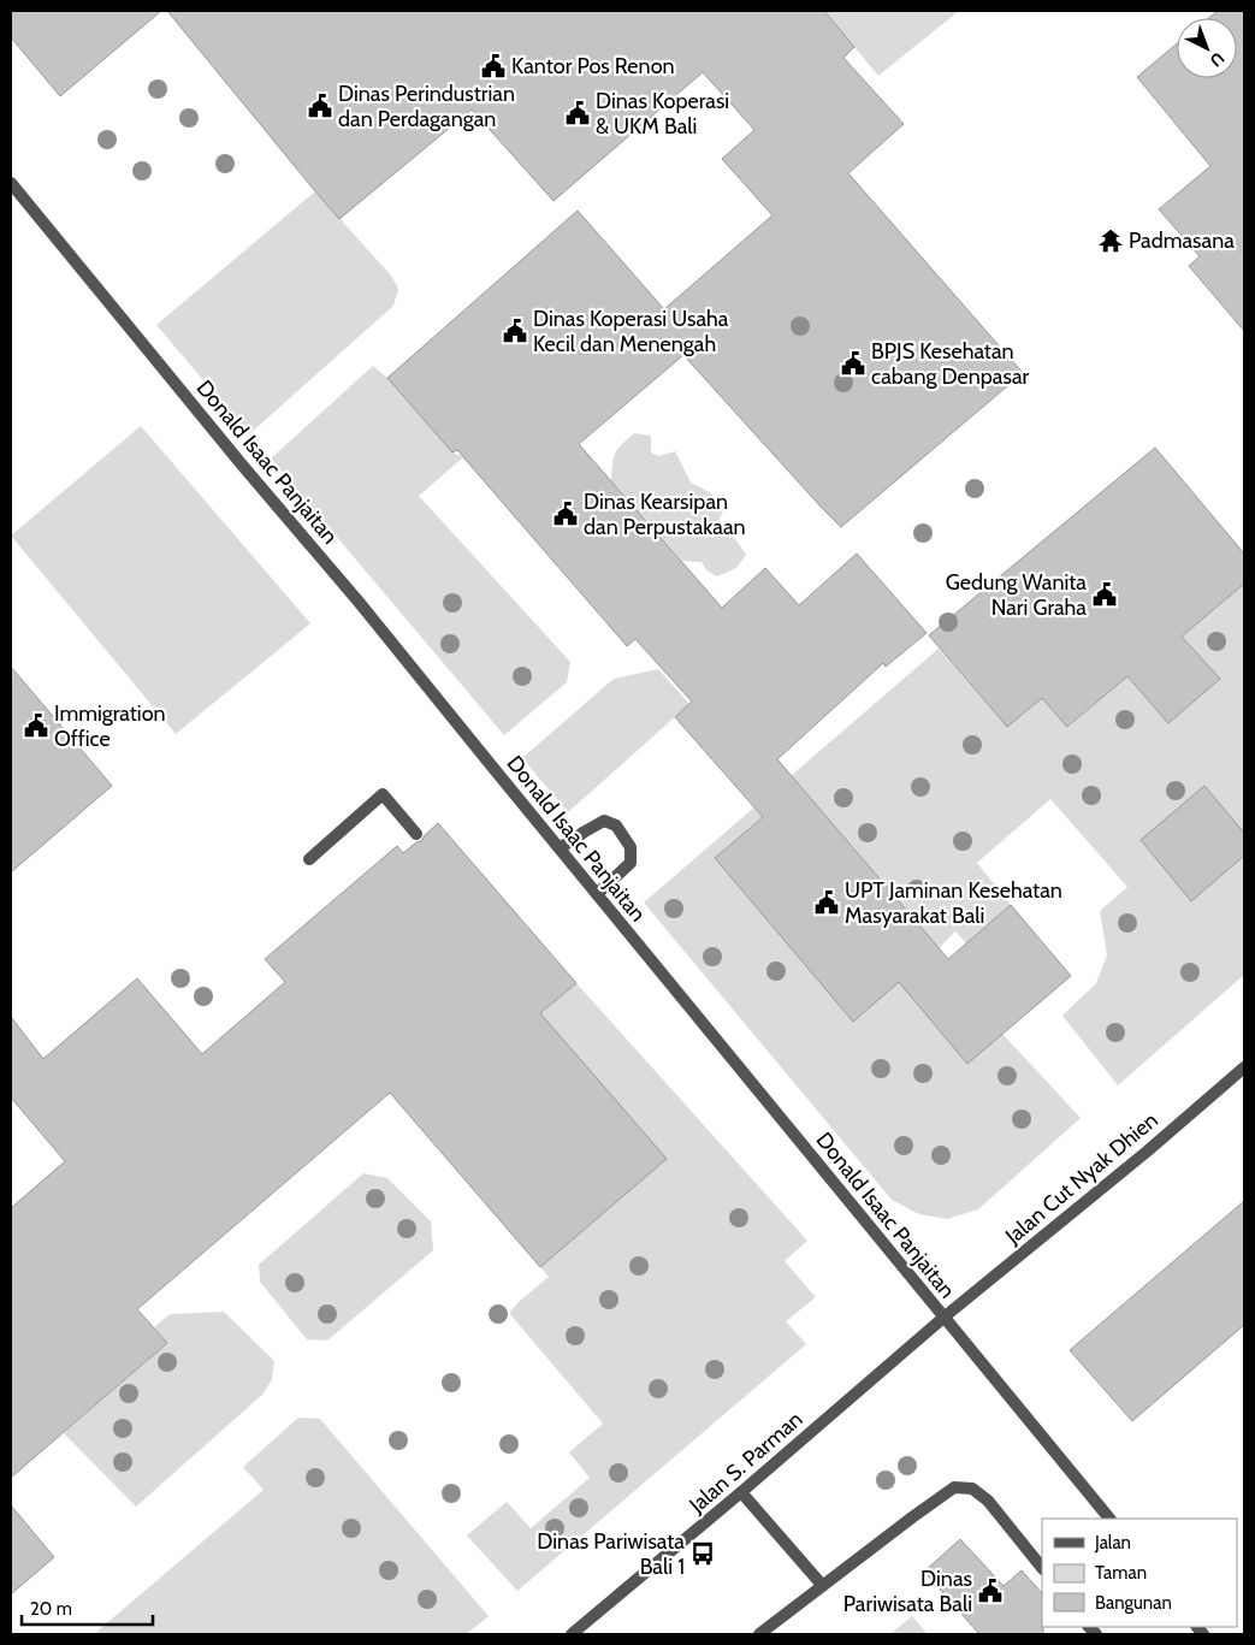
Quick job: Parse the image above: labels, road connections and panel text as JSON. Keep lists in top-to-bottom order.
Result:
{
  "streets": {
    "street": ["Donald Isaac Panjaitan", "Jalan Cut Nyak Dhien", "Jalan S. Parman"]
  },
  "crossings": [
    ["Donald Isaac Panjaitan", "Jalan Cut Nyak Dhien"],
    ["Donald Isaac Panjaitan", "Jalan S. Parman"],
    ["Jalan Cut Nyak Dhien", "Jalan S. Parman"]
  ],
  "places": {
    "public building": [
      "Kantor Pos Renon",
      "Dinas Perindustrian dan Perdagangan",
      "Dinas Koperasi & UKM Bali",
      "Dinas Koperasi Usaha Kecil dan Menengah",
      "BPJS Kesehatan cabang Denpasar",
      "Dinas Kearsipan dan Perpustakaan",
      "Gedung Wanita Nari Graha",
      "Immigration Office",
      "UPT Jaminan Kesehatan Masyarakat Bali",
      "Dinas Pariwisata Bali"
    ],
    "temple": ["Padmasana"],
    "bus stop": ["Dinas Pariwisata Bali 1"]
  },
  "legend": ["Jalan", "Taman", "Bangunan"],
  "scale_bar": "20 m",
  "north": "bottom right"
}
